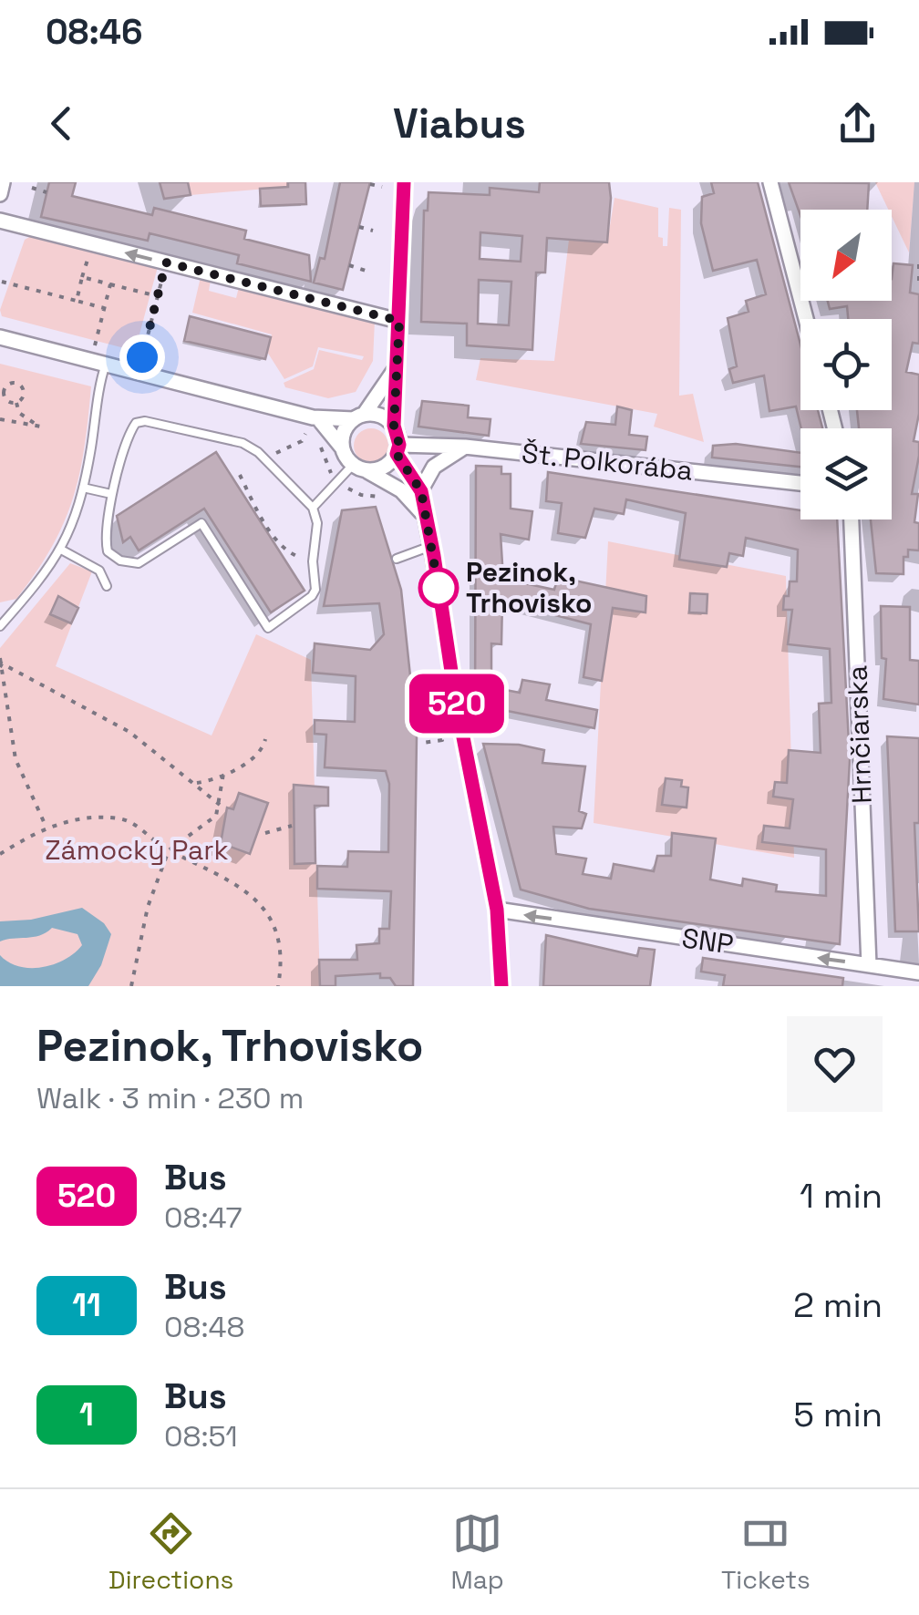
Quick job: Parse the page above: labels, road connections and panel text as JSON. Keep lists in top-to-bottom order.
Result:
{
  "streets": {
    "street": ["Št. Polkorába", "Hrnčiarska", "SNP"]
  },
  "crossings": [
    ["Hrnčiarska", "SNP"]
  ],
  "one_way": ["SNP"],
  "parks": ["Zámocký Park"],
  "places": ["Pezinok, Trhovisko"],
  "lines": ["bus line 520"],
  "north": "bottom left",
  "page": {
    "status": "08:46",
    "header": "Viabus",
    "on_map": "520",
    "heading": ["Pezinok, Trhovisko", "Walk · 3 min · 230 m"],
    "list": [
      {
        "mark": "520",
        "name": "Bus",
        "note": "08:47",
        "value": "1 min"
      },
      {
        "mark": "11",
        "name": "Bus",
        "note": "08:48",
        "value": "2 min"
      },
      {
        "mark": "1",
        "name": "Bus",
        "note": "08:51",
        "value": "5 min"
      }
    ],
    "tabs": ["Directions", "Map", "Tickets"]
  }
}
